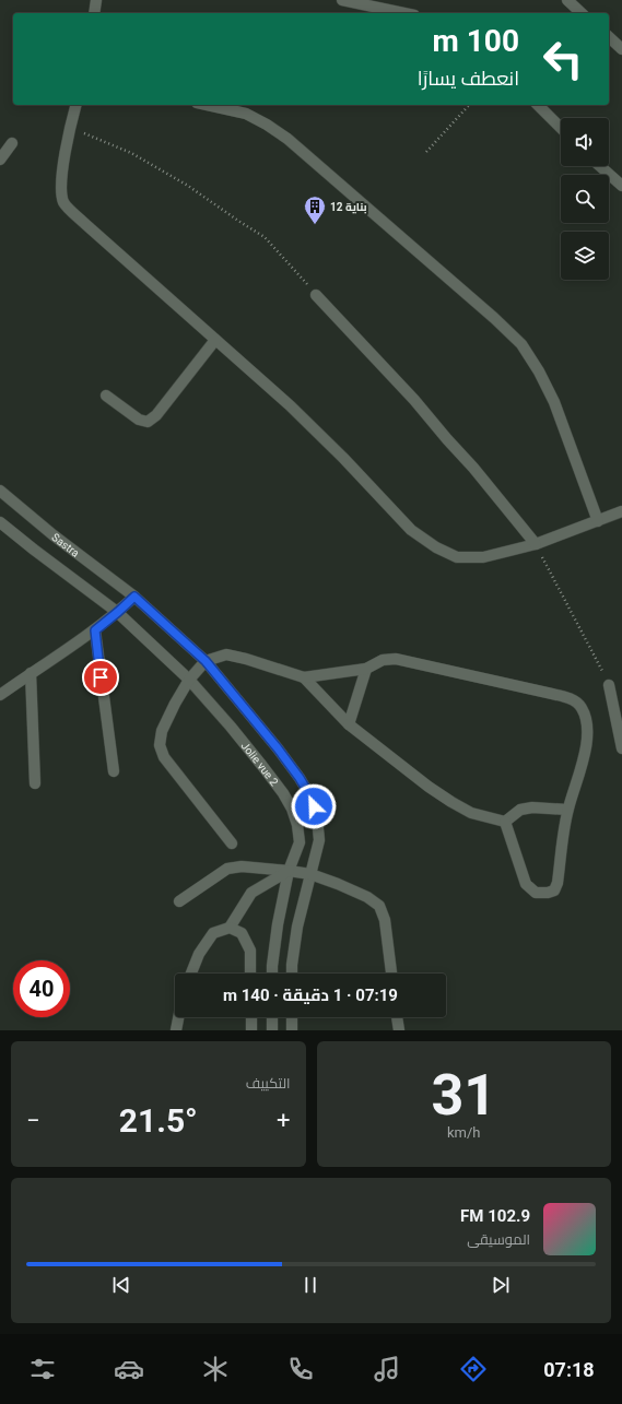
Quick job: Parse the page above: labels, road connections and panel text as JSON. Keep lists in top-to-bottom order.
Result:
{
  "streets": {
    "street": ["Sastra", "Jolie vue 2"]
  },
  "crossings": [
    ["Sastra", "Jolie vue 2"]
  ],
  "places": {
    "building": ["بناية 12"]
  },
  "page": {
    "turn": ["100 m", "انعطف يسارًا"],
    "limit": "40",
    "trip": "07:19 · 1 دقيقة · 140 m",
    "tile": [
      ["31", "km/h"],
      "التكييف"
    ],
    "heat": ["−", "21.5°", "+"],
    "song": ["102.9 FM", "الموسيقى"],
    "tabs": "07:18"
  }
}
